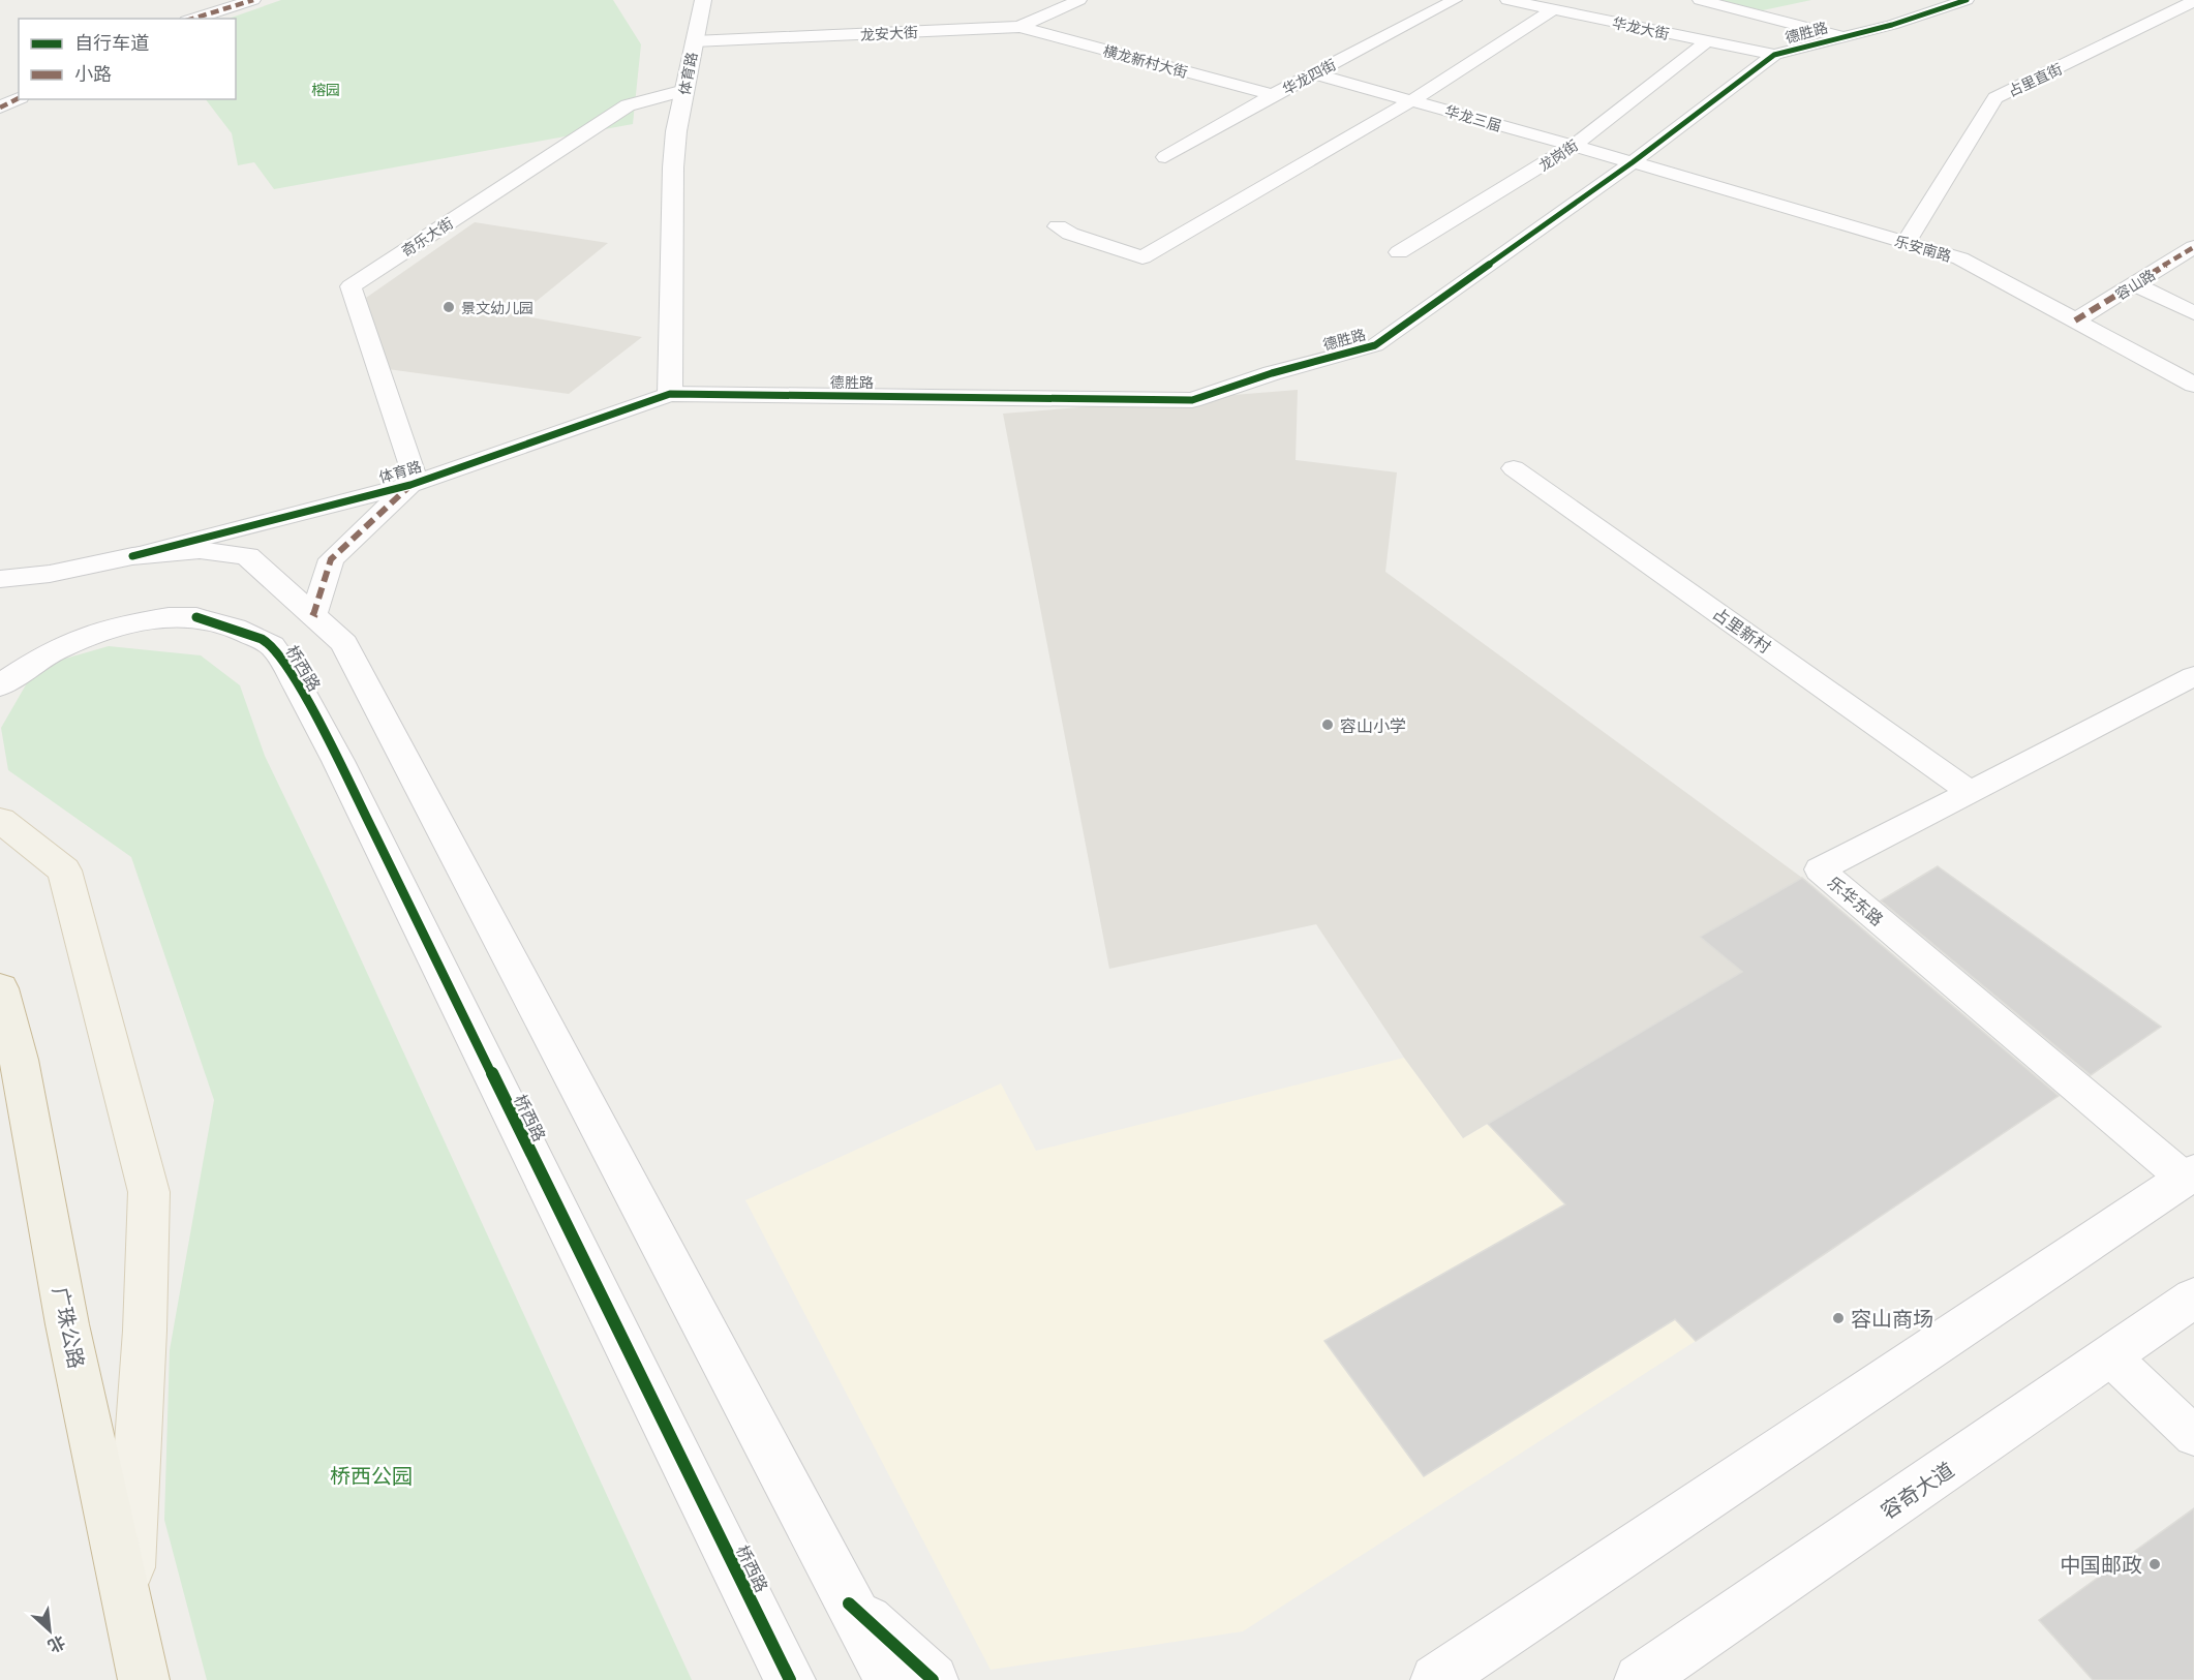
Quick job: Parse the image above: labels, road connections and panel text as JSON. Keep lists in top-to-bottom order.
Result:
{
  "streets": {
    "highway": ["广珠公路"],
    "main road": ["体育路", "桥西路", "容奇大道"],
    "street": [
      "华龙大街",
      "德胜路",
      "龙安大街",
      "横龙新村大街",
      "华龙四街",
      "占里直街",
      "华龙三届",
      "龙岗街",
      "奇乐大街",
      "乐安南路",
      "容山路",
      "占里新村",
      "乐华东路"
    ]
  },
  "crossings": [
    ["华龙大街", "德胜路"],
    ["华龙大街", "龙岗街"],
    ["德胜路", "体育路"],
    ["德胜路", "华龙三届"],
    ["德胜路", "乐安南路"],
    ["龙安大街", "横龙新村大街"],
    ["龙安大街", "体育路"],
    ["横龙新村大街", "华龙四街"],
    ["体育路", "奇乐大街"],
    ["华龙四街", "华龙三届"],
    ["占里直街", "乐安南路"],
    ["华龙三届", "龙岗街"],
    ["华龙三届", "乐安南路"],
    ["乐安南路", "容山路"],
    ["占里新村", "乐华东路"]
  ],
  "parks": ["榕园", "桥西公园"],
  "places": [
    "景文幼儿园",
    "容山小学",
    "容山商场",
    "中国邮政"
  ],
  "legend": ["自行车道", "小路"],
  "north": "bottom right"
}
